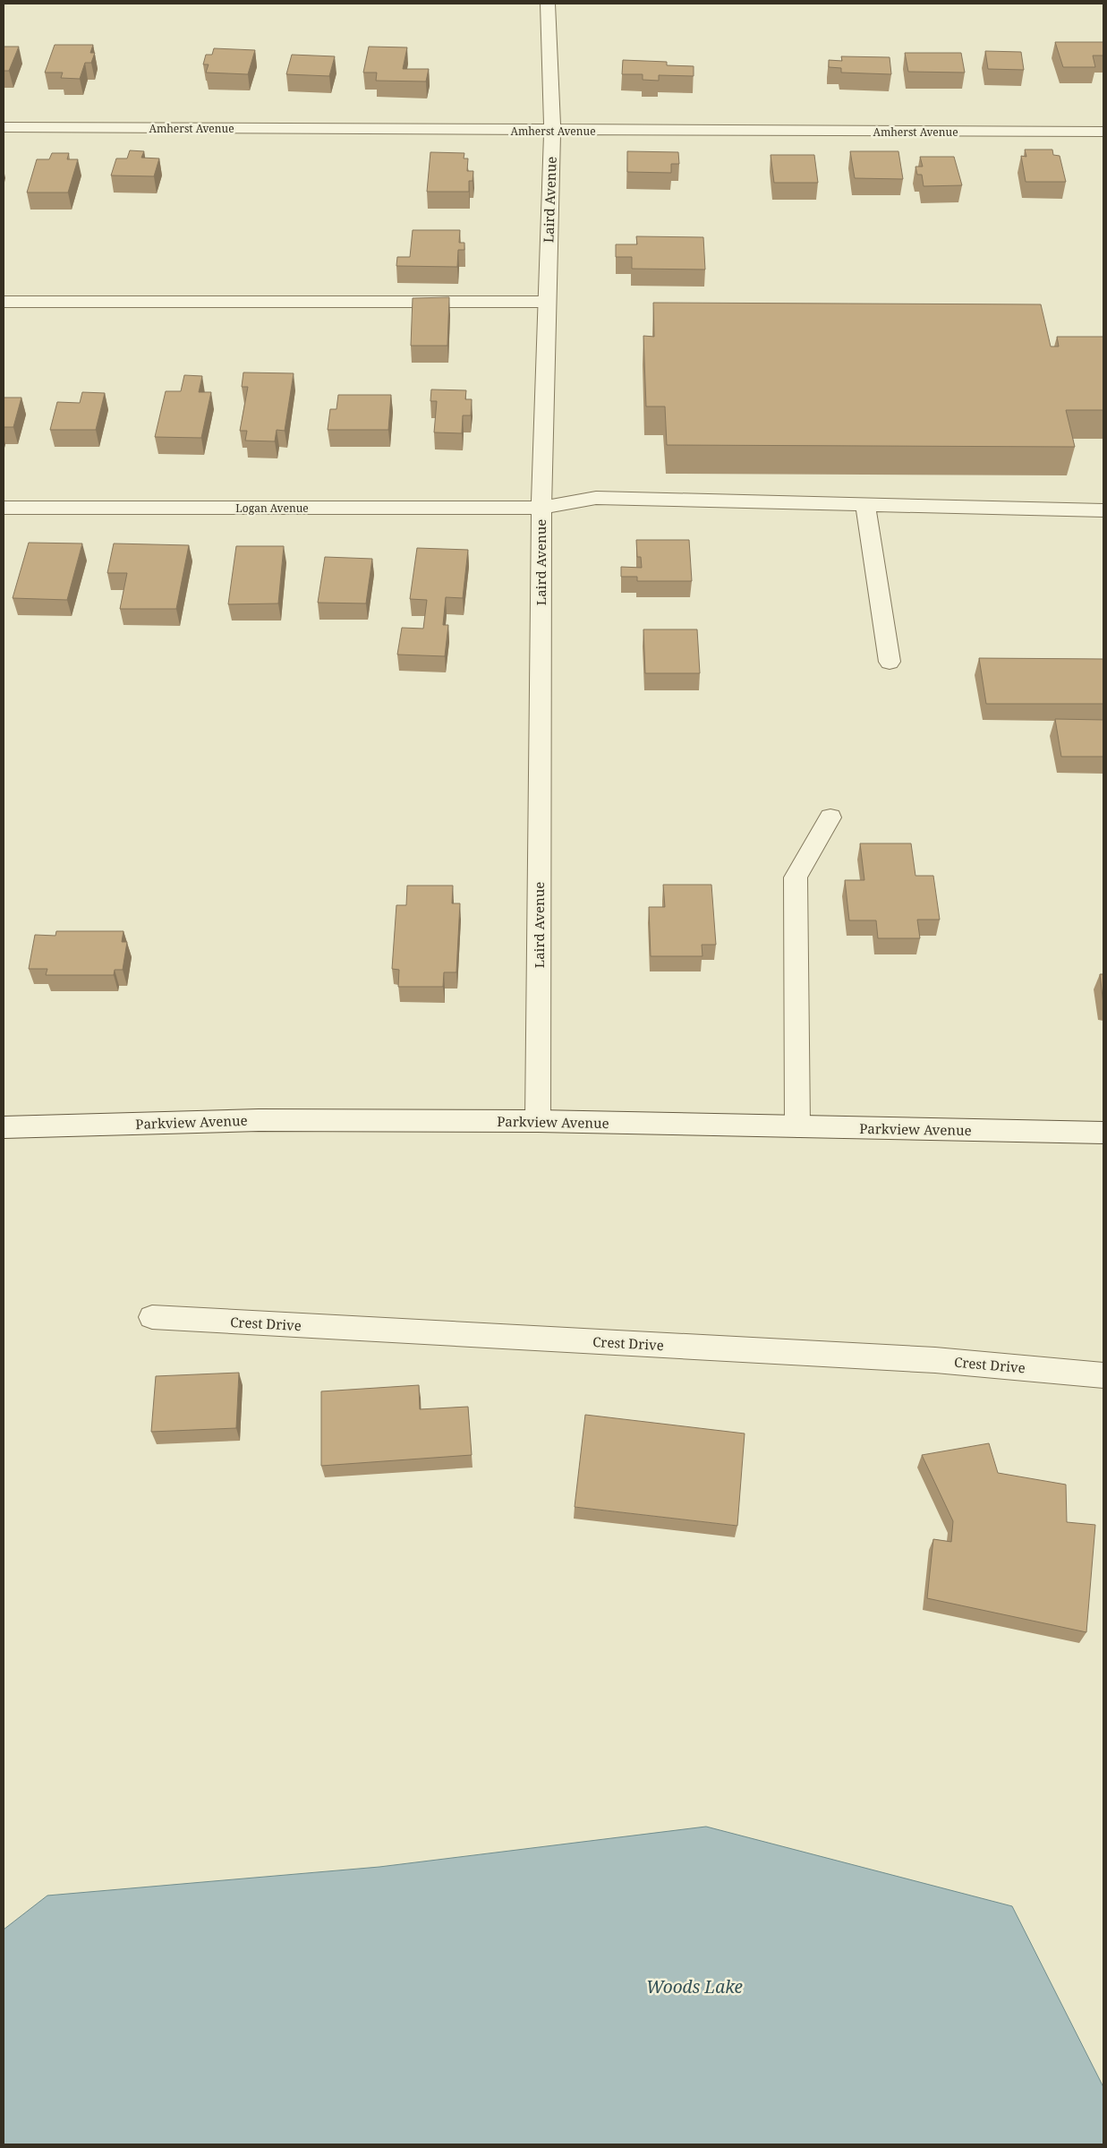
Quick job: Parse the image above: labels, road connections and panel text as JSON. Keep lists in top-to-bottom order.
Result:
{
  "streets": {
    "street": [
      "Amherst Avenue",
      "Laird Avenue",
      "Logan Avenue",
      "Parkview Avenue",
      "Crest Drive"
    ]
  },
  "crossings": [
    ["Amherst Avenue", "Laird Avenue"],
    ["Laird Avenue", "Logan Avenue"],
    ["Laird Avenue", "Parkview Avenue"]
  ],
  "water": ["Woods Lake"]
}
